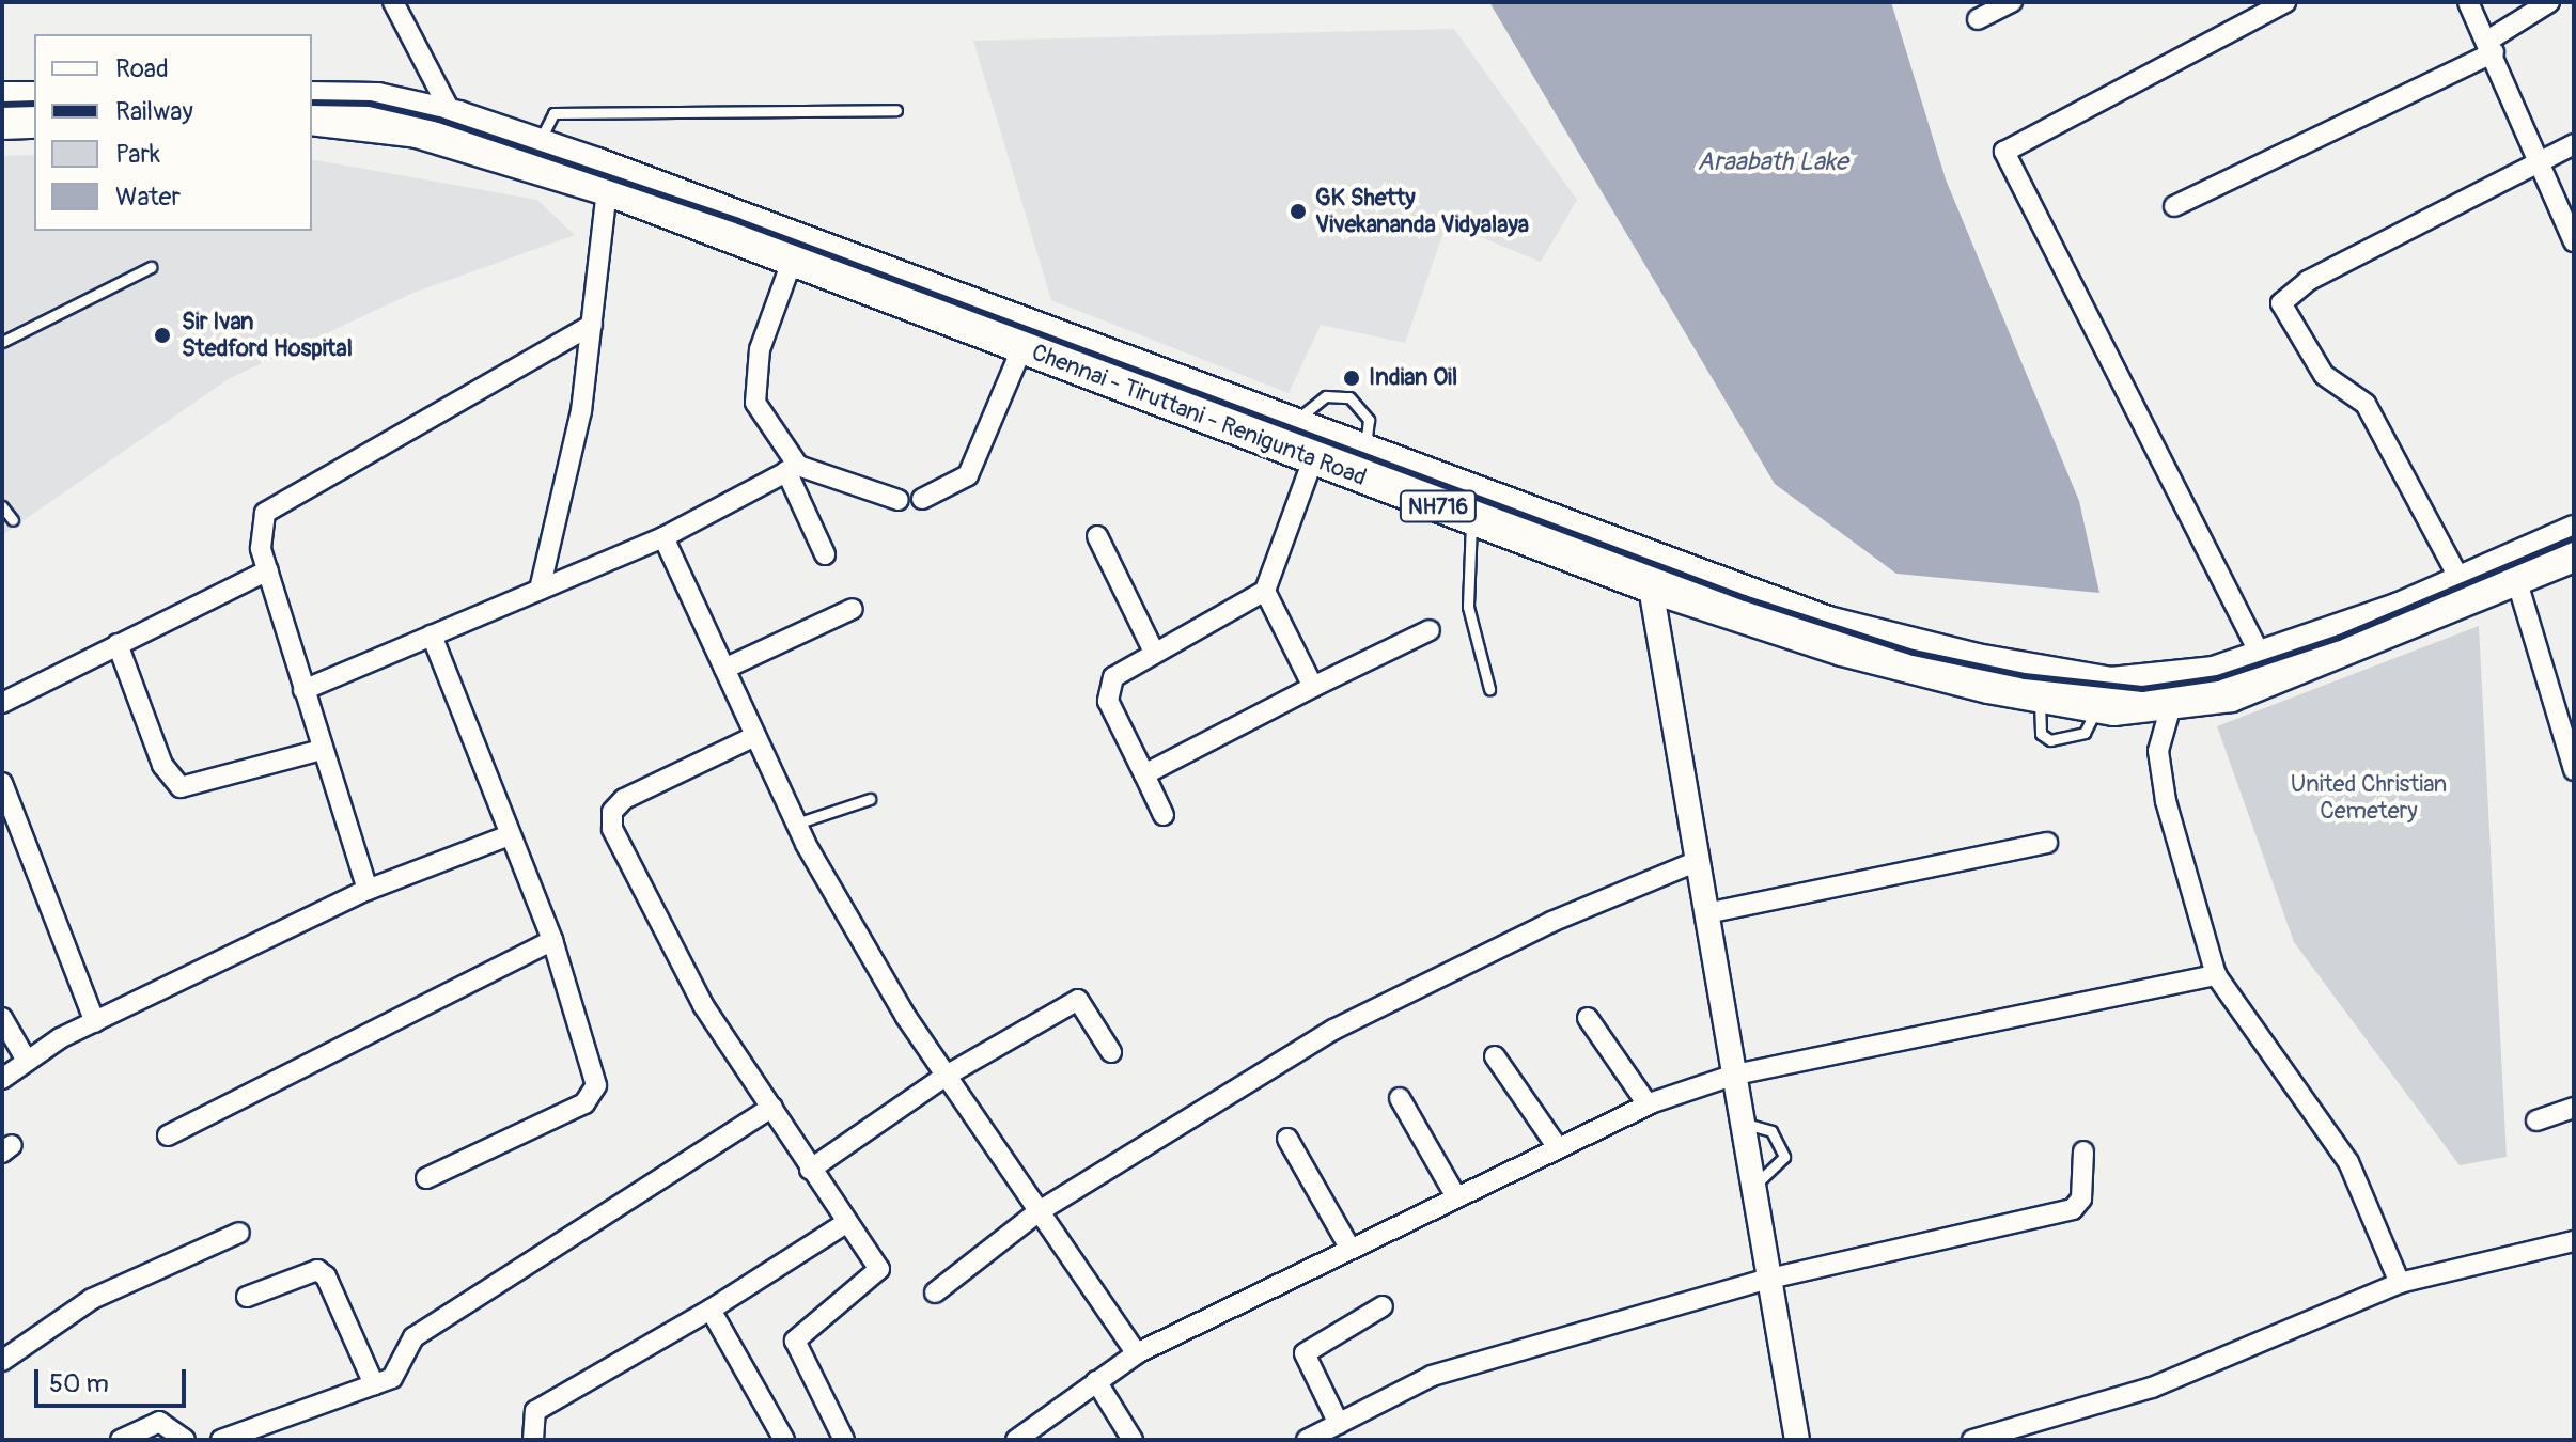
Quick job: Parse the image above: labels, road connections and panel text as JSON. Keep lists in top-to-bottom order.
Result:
{
  "streets": {
    "highway": ["Chennai - Tiruttani - Renigunta Road", "NH716"]
  },
  "water": ["Araabath Lake"],
  "parks": ["United Christian Cemetery"],
  "places": ["GK Shetty Vivekananda Vidyalaya", "Sir Ivan Stedford Hospital", "Indian Oil"],
  "legend": [
    "Road",
    "Railway",
    "Park",
    "Water"
  ],
  "scale_bar": "50 m"
}
